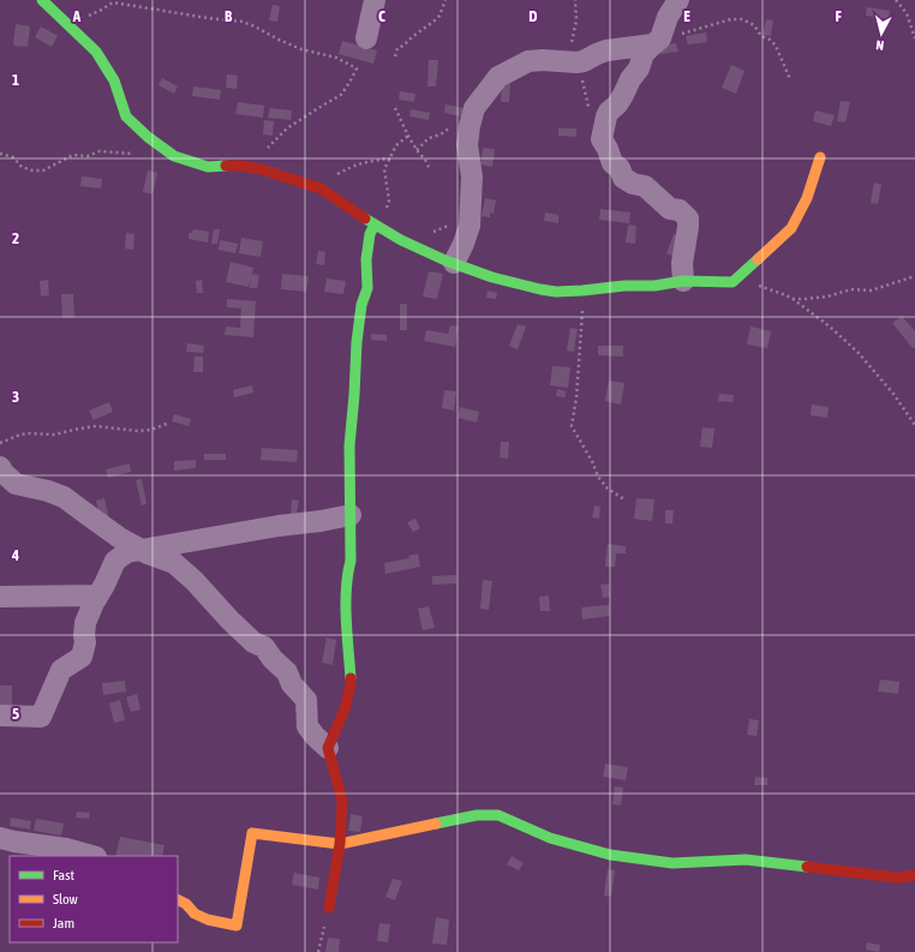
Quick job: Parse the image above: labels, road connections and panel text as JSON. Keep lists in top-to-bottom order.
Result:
{
  "legend": ["Fast", "Slow", "Jam"],
  "north": "bottom",
  "grid": {
    "columns": [
      "A",
      "B",
      "C",
      "D",
      "E",
      "F"
    ],
    "rows": [
      "1",
      "2",
      "3",
      "4",
      "5"
    ]
  }
}
